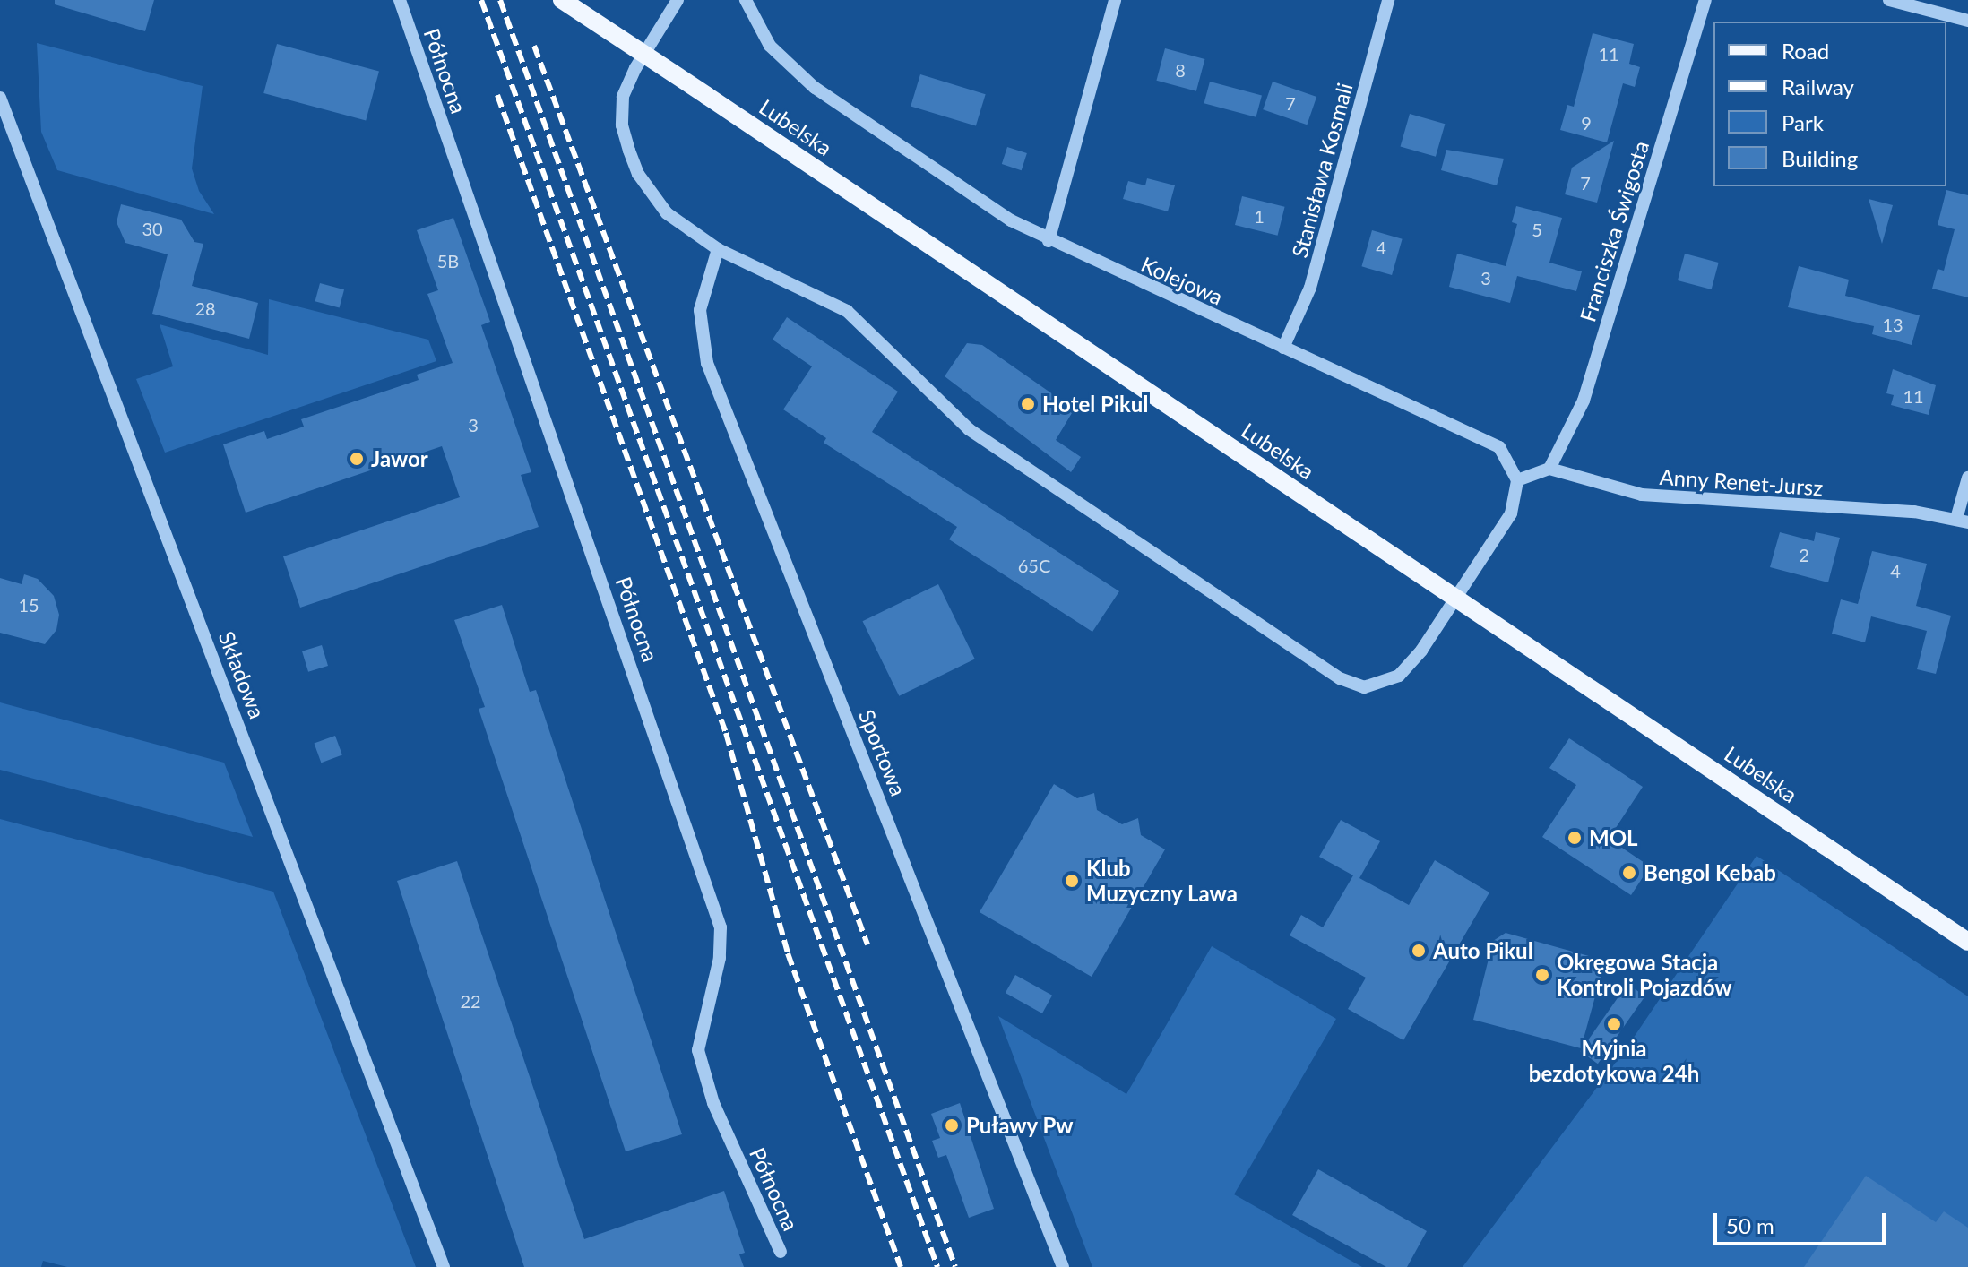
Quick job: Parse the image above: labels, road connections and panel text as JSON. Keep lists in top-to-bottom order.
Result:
{
  "streets": {
    "main road": ["Lubelska"],
    "street": [
      "Północna",
      "Stanisława Kosmali",
      "Franciszka Świgosta",
      "Kolejowa",
      "Anny Renet-Jursz",
      "Składowa",
      "Sportowa"
    ]
  },
  "crossings": [
    ["Stanisława Kosmali", "Kolejowa"],
    ["Franciszka Świgosta", "Anny Renet-Jursz"]
  ],
  "places": [
    "Hotel Pikul",
    "Jawor",
    "MOL",
    "Bengol Kebab",
    "Klub Muzyczny Lawa",
    "Auto Pikul",
    "Okręgowa Stacja Kontroli Pojazdów",
    "Myjnia bezdotykowa 24h",
    "Puławy Pw"
  ],
  "house_numbers": [
    "11",
    "8",
    "7",
    "9",
    "7",
    "1",
    "30",
    "5",
    "4",
    "5B",
    "3",
    "28",
    "13",
    "11",
    "3",
    "2",
    "65C",
    "4",
    "15",
    "22"
  ],
  "legend": [
    "Road",
    "Railway",
    "Park",
    "Building"
  ],
  "scale_bar": "50 m"
}
